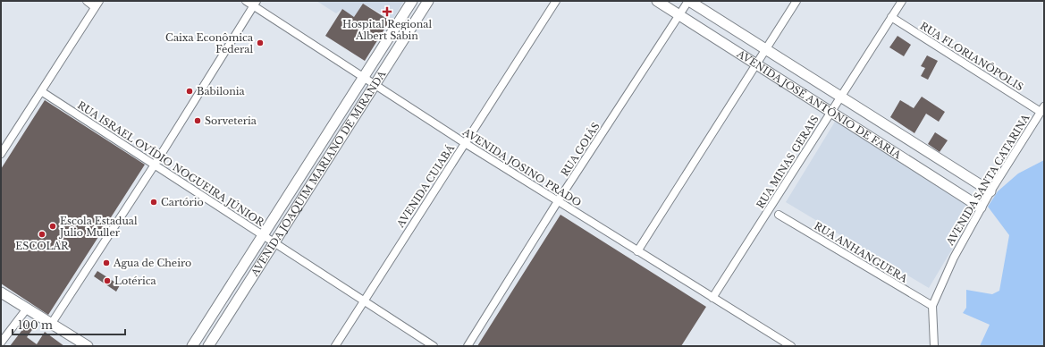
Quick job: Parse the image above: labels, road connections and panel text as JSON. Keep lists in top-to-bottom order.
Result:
{
  "streets": {
    "street": [
      "RUA FLORIANÔPOLIS",
      "AVENIDA JOSÉ ANTÔNIO DE FARIA",
      "RUA GOIÁS",
      "RUA MINAS GERAIS",
      "RUA ISRAEL OVÍDIO NOGUEIRA JÚNIOR",
      "AVENIDA JOSINO PRADO",
      "AVENIDA JOAQUIM MARIANO DE MIRANDA",
      "AVENIDA SANTA CATARINA",
      "AVENIDA CUIABÁ",
      "RUA ANHANGUERA"
    ]
  },
  "crossings": [
    ["RUA FLORIANÔPOLIS", "RUA MINAS GERAIS"],
    ["RUA FLORIANÔPOLIS", "AVENIDA SANTA CATARINA"],
    ["AVENIDA JOSÉ ANTÔNIO DE FARIA", "RUA GOIÁS"],
    ["AVENIDA JOSÉ ANTÔNIO DE FARIA", "RUA MINAS GERAIS"],
    ["AVENIDA JOSÉ ANTÔNIO DE FARIA", "AVENIDA SANTA CATARINA"],
    ["RUA GOIÁS", "AVENIDA JOSINO PRADO"],
    ["RUA MINAS GERAIS", "AVENIDA JOSINO PRADO"],
    ["RUA ISRAEL OVÍDIO NOGUEIRA JÚNIOR", "AVENIDA JOAQUIM MARIANO DE MIRANDA"],
    ["RUA ISRAEL OVÍDIO NOGUEIRA JÚNIOR", "AVENIDA CUIABÁ"],
    ["AVENIDA JOSINO PRADO", "AVENIDA JOAQUIM MARIANO DE MIRANDA"],
    ["AVENIDA JOSINO PRADO", "AVENIDA CUIABÁ"],
    ["AVENIDA SANTA CATARINA", "RUA ANHANGUERA"]
  ],
  "places": {
    "health": ["Hospital Regional Albert Sabin"],
    "other": [
      "Caixa Econômica Federal",
      "Babilonia",
      "Sorveteria",
      "Cartório",
      "Escola Estadual Julio Muller",
      "ESCOLAR",
      "Agua de Cheiro",
      "Lotérica"
    ]
  },
  "scale_bar": "100 m"
}
